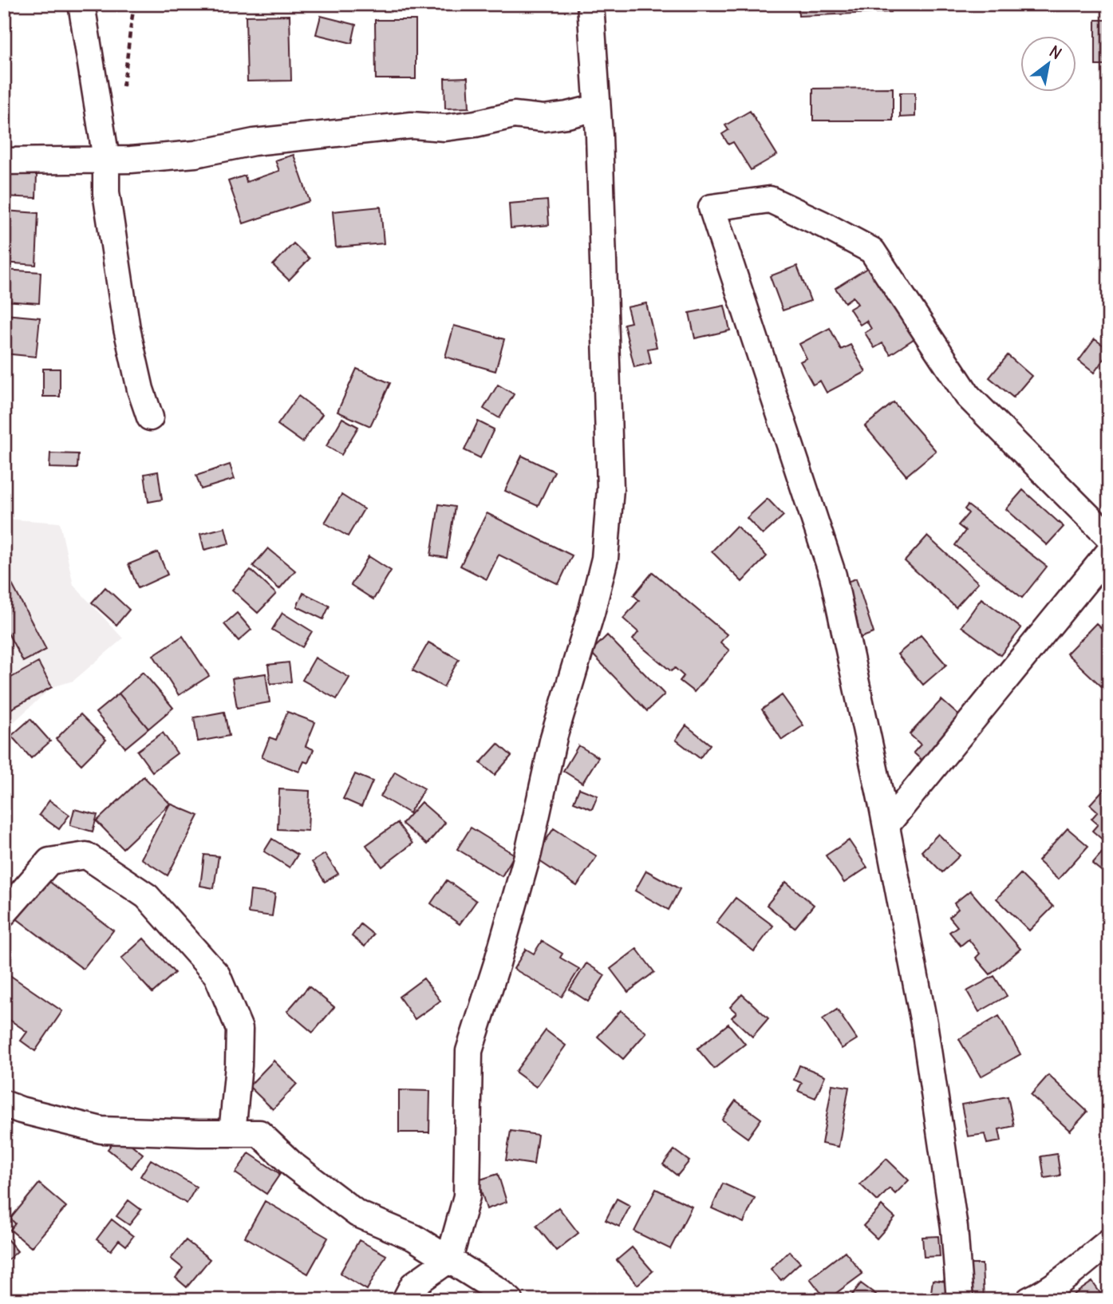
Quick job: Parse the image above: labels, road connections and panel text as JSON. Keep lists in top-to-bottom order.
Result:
{
  "north": "top right"
}
